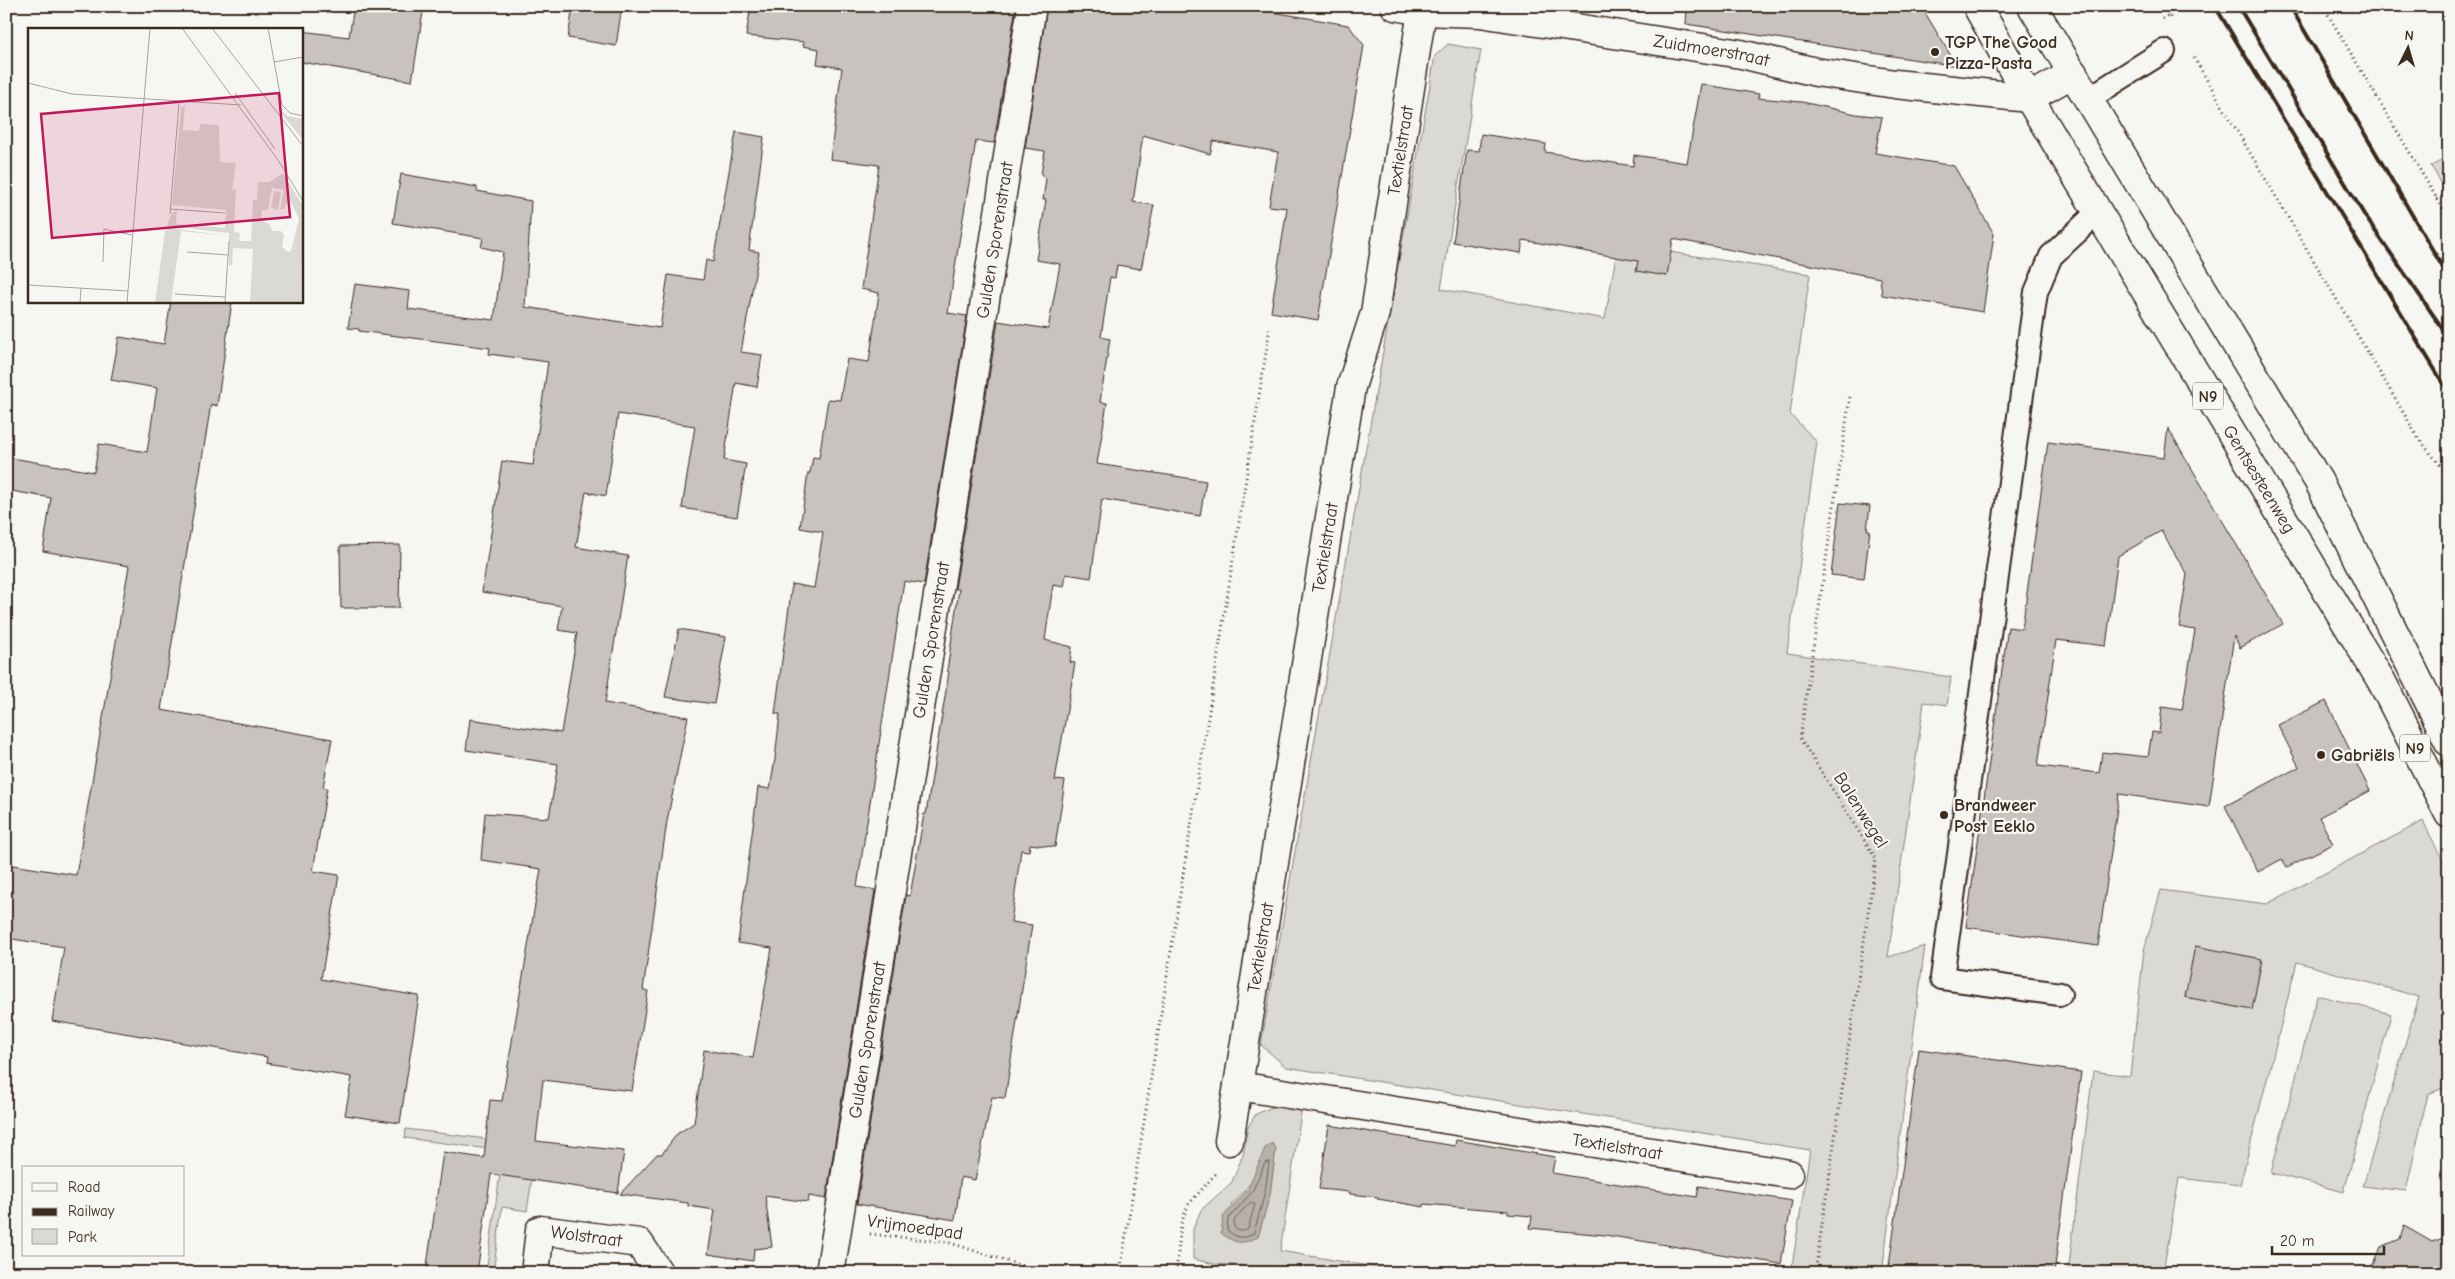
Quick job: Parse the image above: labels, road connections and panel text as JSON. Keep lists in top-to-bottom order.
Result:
{
  "streets": {
    "street": [
      "Zuidmoerstraat",
      "Textielstraat",
      "Gulden Sporenstraat",
      "N9",
      "Gentsesteenweg",
      "Wolstraat"
    ],
    "path": ["Balenwegel", "Vrijmoedpad"]
  },
  "crossings": [
    ["Zuidmoerstraat", "Textielstraat"],
    ["Zuidmoerstraat", "N9"],
    ["Zuidmoerstraat", "Gentsesteenweg"],
    ["Gulden Sporenstraat", "Vrijmoedpad"],
    ["N9", "Gentsesteenweg"]
  ],
  "places": ["TGP The Good Pizza-Pasta", "Gabriëls", "Brandweer Post Eeklo"],
  "legend": ["Road", "Railway", "Park"],
  "scale_bar": "20 m",
  "north": "top"
}
